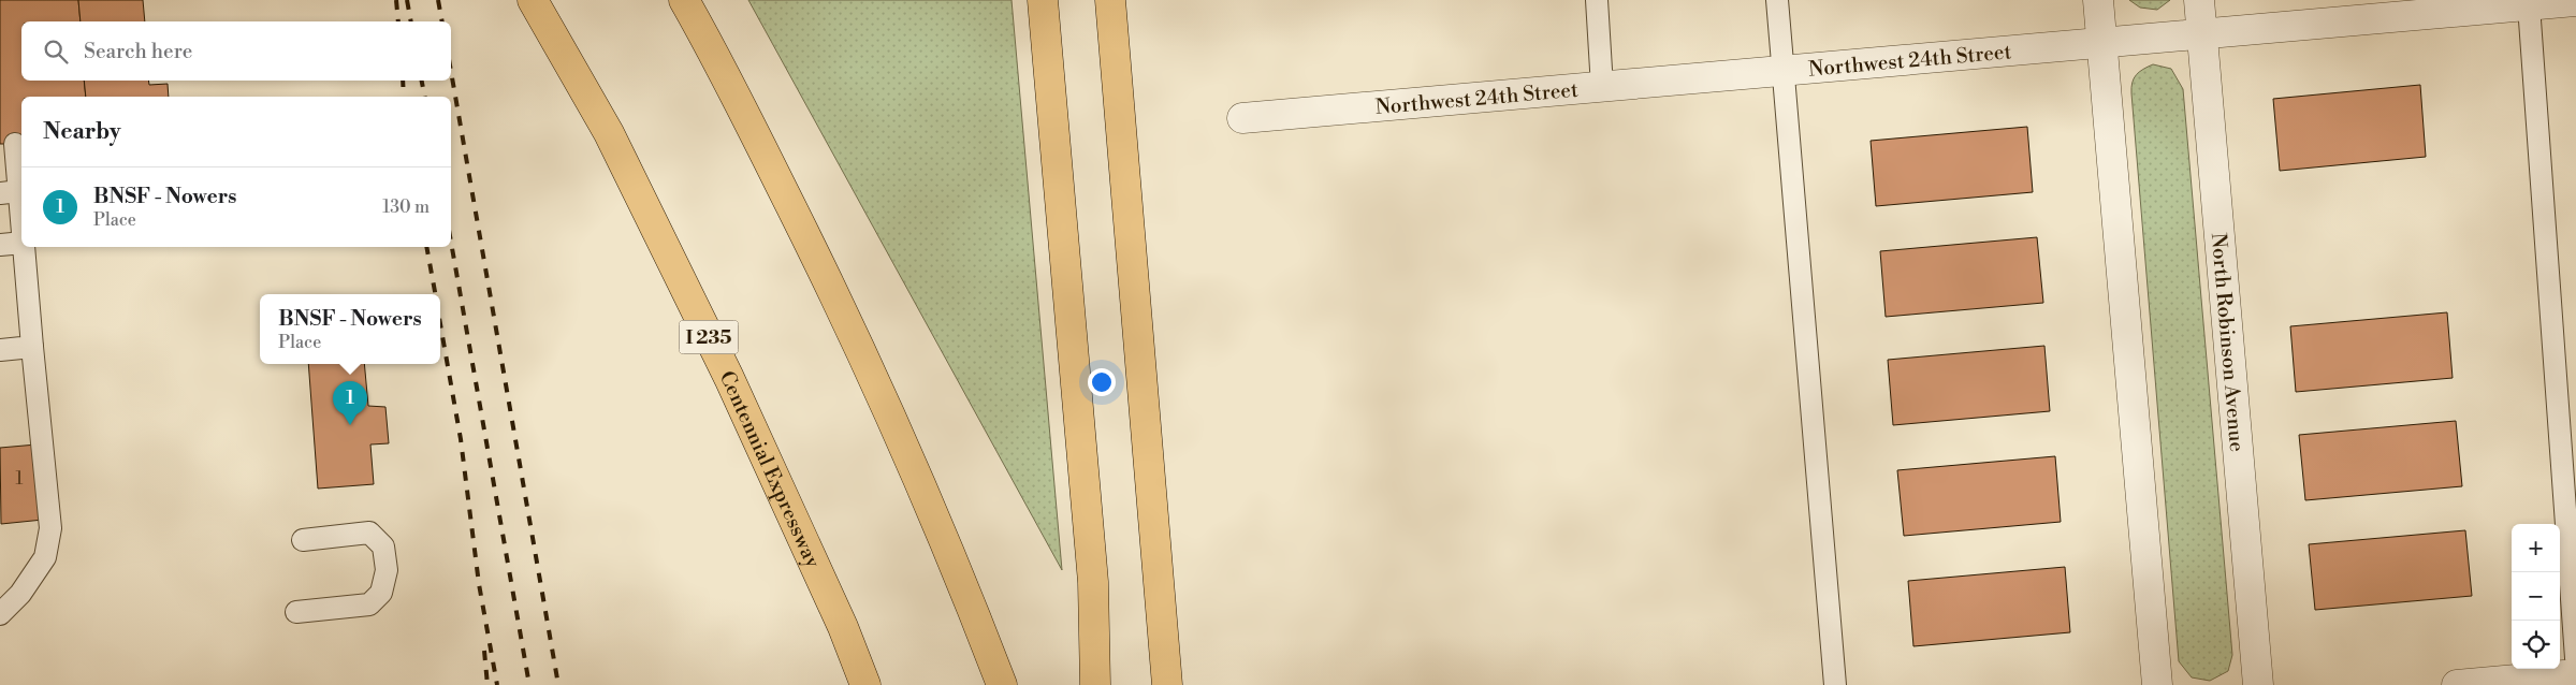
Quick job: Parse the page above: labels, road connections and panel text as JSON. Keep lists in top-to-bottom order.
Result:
{
  "streets": {
    "highway": ["I 235", "Centennial Expressway"],
    "street": ["Northwest 24th Street", "North Robinson Avenue"]
  },
  "crossings": [
    ["Northwest 24th Street", "North Robinson Avenue"]
  ],
  "house_numbers": ["1"],
  "page": {
    "search": "Search here",
    "heading": "Nearby",
    "list": [
      {
        "mark": "1",
        "name": "BNSF - Nowers",
        "note": "Place",
        "value": "130 m"
      }
    ],
    "popup": ["BNSF - Nowers", "Place"],
    "pins": "1",
    "map_buttons": ["+", "−"]
  }
}
